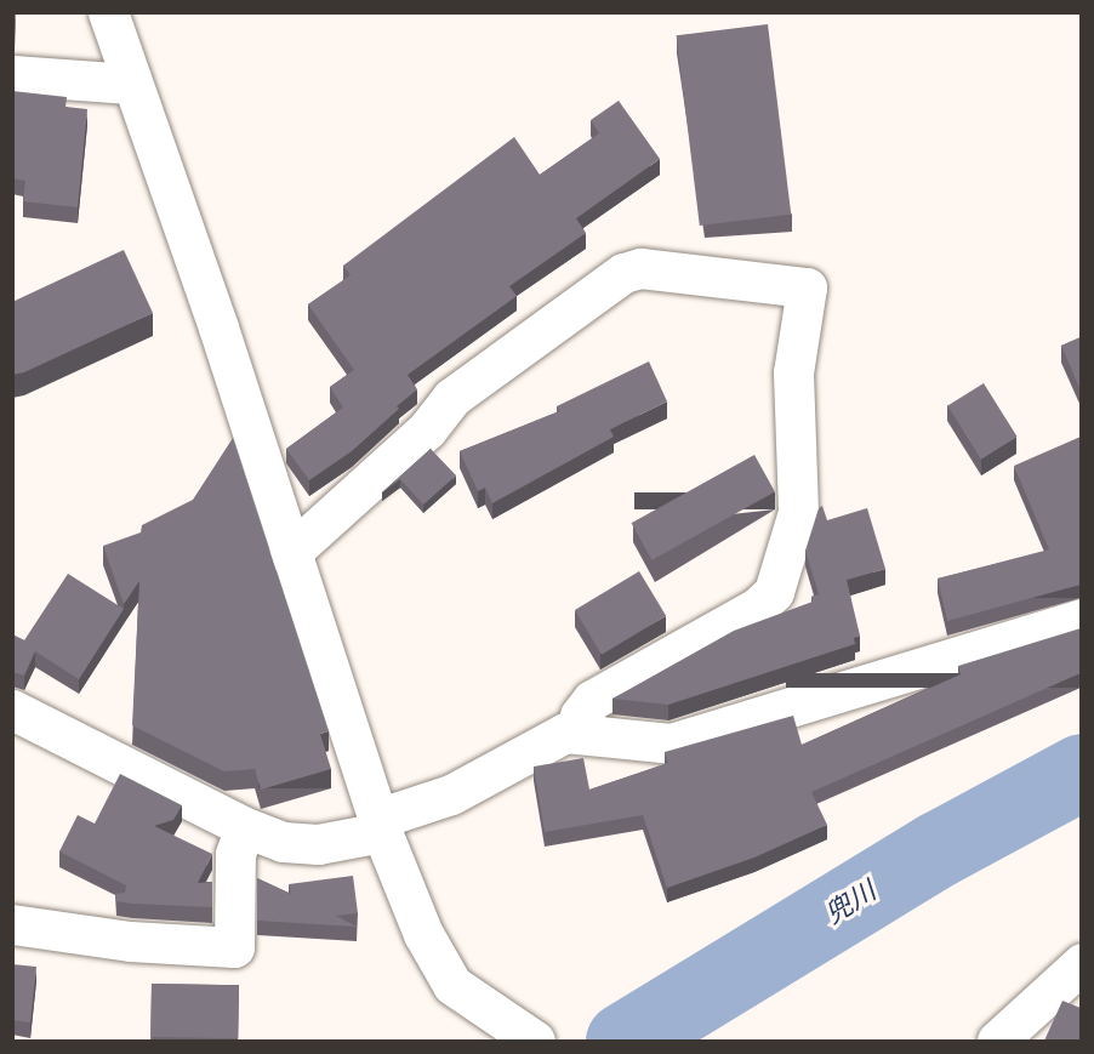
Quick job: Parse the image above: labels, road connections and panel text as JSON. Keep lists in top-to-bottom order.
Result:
{
  "water": ["兜川"]
}
